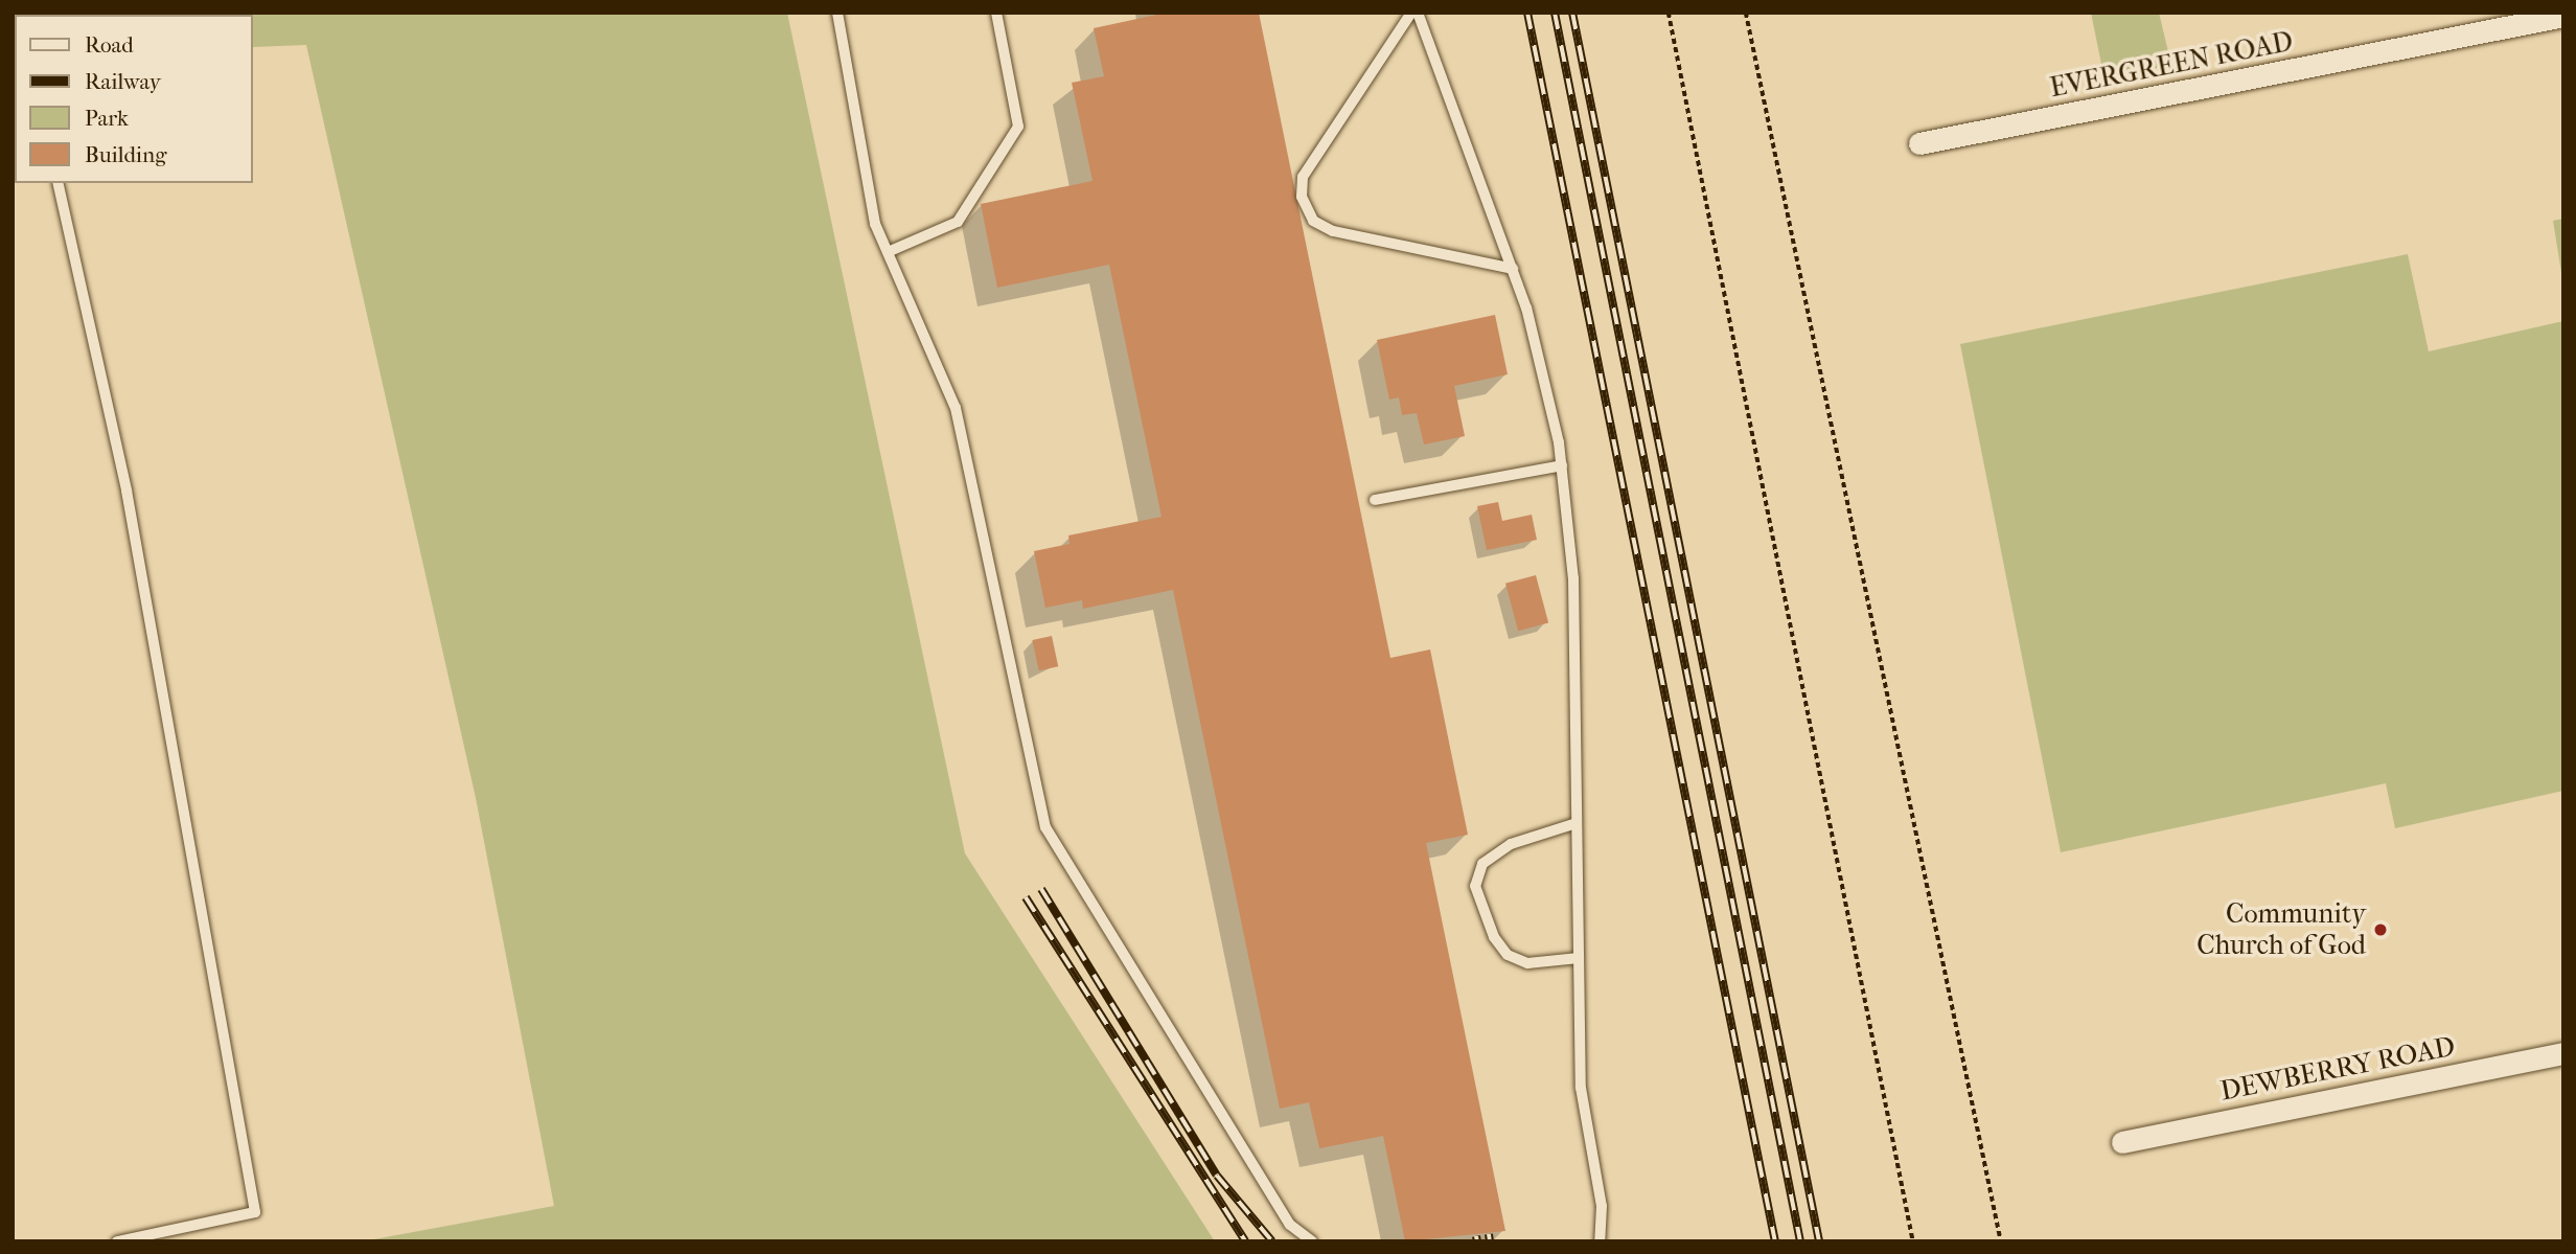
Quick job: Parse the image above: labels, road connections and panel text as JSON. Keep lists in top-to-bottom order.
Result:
{
  "streets": {
    "street": ["EVERGREEN ROAD", "DEWBERRY ROAD"]
  },
  "places": ["Community Church of God"],
  "legend": [
    "Road",
    "Railway",
    "Park",
    "Building"
  ]
}
